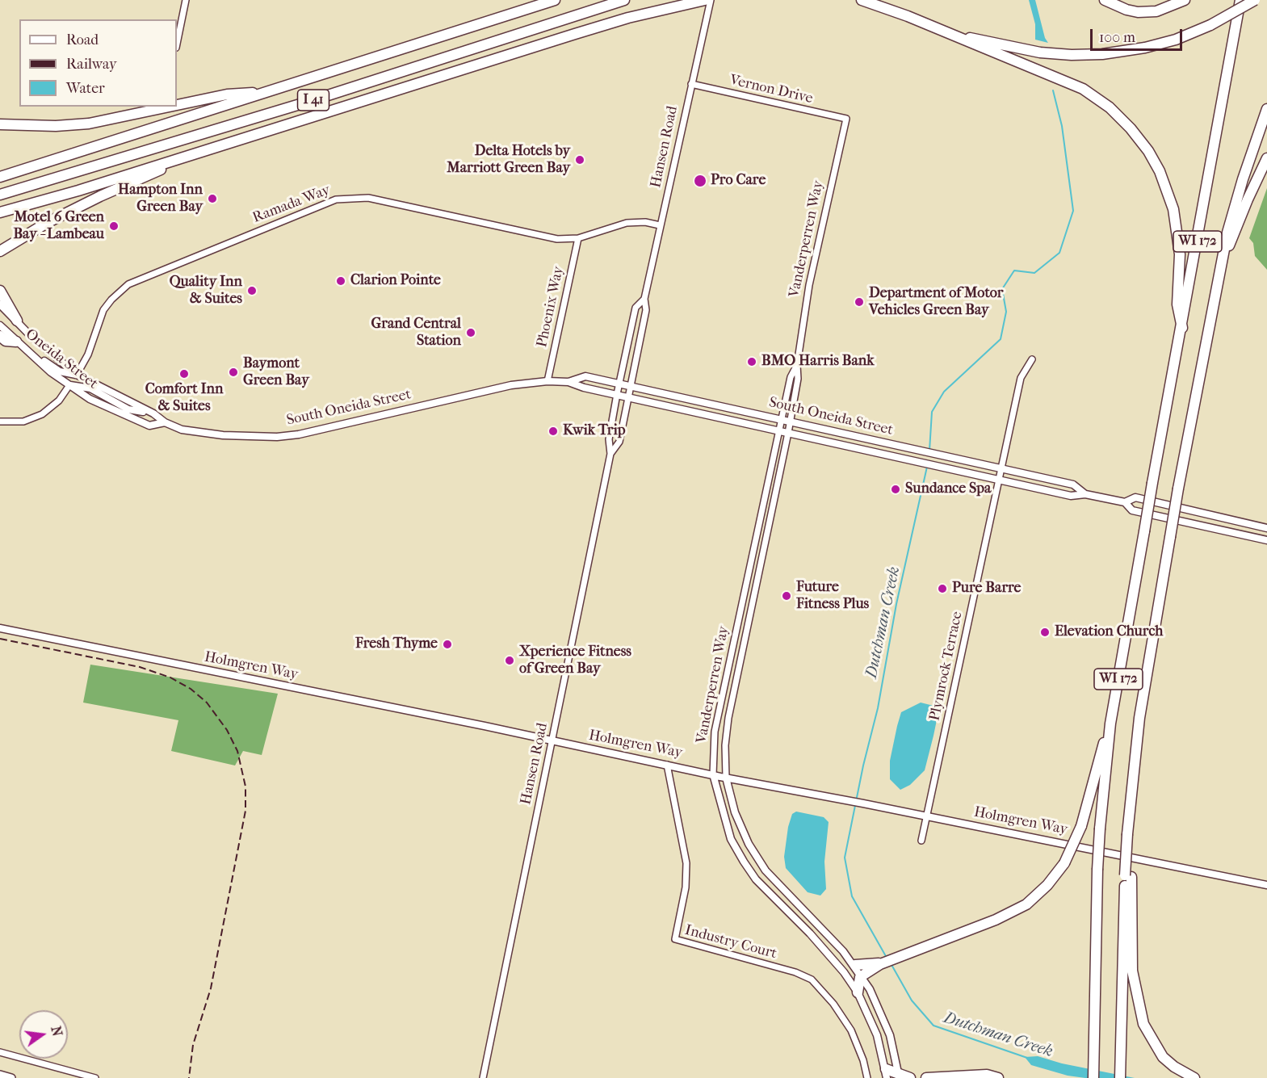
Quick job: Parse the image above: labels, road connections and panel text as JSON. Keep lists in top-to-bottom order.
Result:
{
  "streets": {
    "highway": ["I 41", "WI 172"],
    "street": [
      "Vernon Drive",
      "Hansen Road",
      "Ramada Way",
      "Vanderperren Way",
      "Phoenix Way",
      "Oneida Street",
      "South Oneida Street",
      "Holmgren Way",
      "Plymrock Terrace",
      "Industry Court"
    ]
  },
  "crossings": [
    ["Vernon Drive", "Hansen Road"],
    ["Vernon Drive", "Vanderperren Way"],
    ["Hansen Road", "Ramada Way"],
    ["Hansen Road", "South Oneida Street"],
    ["Hansen Road", "Holmgren Way"],
    ["Ramada Way", "Phoenix Way"],
    ["Ramada Way", "South Oneida Street"],
    ["Vanderperren Way", "South Oneida Street"],
    ["Vanderperren Way", "Holmgren Way"],
    ["Phoenix Way", "South Oneida Street"],
    ["Oneida Street", "South Oneida Street"],
    ["South Oneida Street", "Plymrock Terrace"],
    ["Holmgren Way", "Plymrock Terrace"],
    ["Holmgren Way", "Industry Court"]
  ],
  "water": ["Dutchman Creek"],
  "places": [
    "Delta Hotels by Marriott Green Bay",
    "Pro Care",
    "Hampton Inn Green Bay",
    "Motel 6 Green Bay - Lambeau",
    "Clarion Pointe",
    "Quality Inn & Suites",
    "Department of Motor Vehicles Green Bay",
    "Grand Central Station",
    "BMO Harris Bank",
    "Baymont Green Bay",
    "Comfort Inn & Suites",
    "Kwik Trip",
    "Sundance Spa",
    "Pure Barre",
    "Future Fitness Plus",
    "Elevation Church",
    "Fresh Thyme",
    "Xperience Fitness of Green Bay"
  ],
  "legend": ["Road", "Railway", "Water"],
  "scale_bar": "100 m",
  "north": "right"
}
